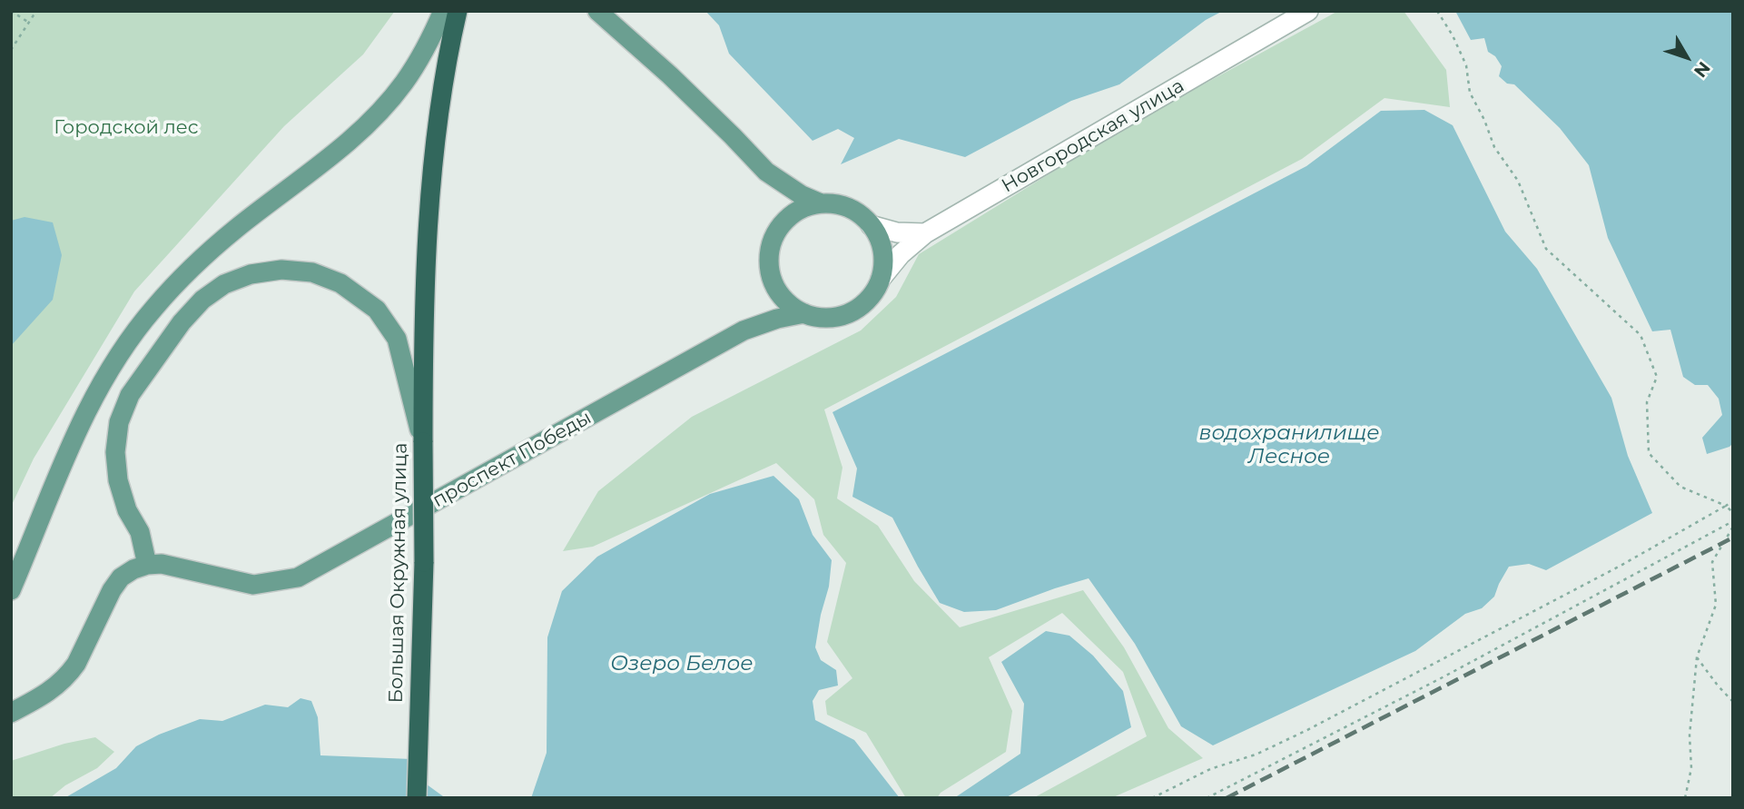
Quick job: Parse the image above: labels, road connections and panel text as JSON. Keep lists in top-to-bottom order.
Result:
{
  "streets": {
    "highway": ["Большая Окружная улица"],
    "main road": ["проспект Победы"],
    "street": ["Новгородская улица"]
  },
  "crossings": [
    ["Новгородская улица", "проспект Победы"]
  ],
  "water": ["водохранилище Лесное", "Озеро Белое"],
  "parks": ["Городской лес"],
  "north": "bottom right"
}
